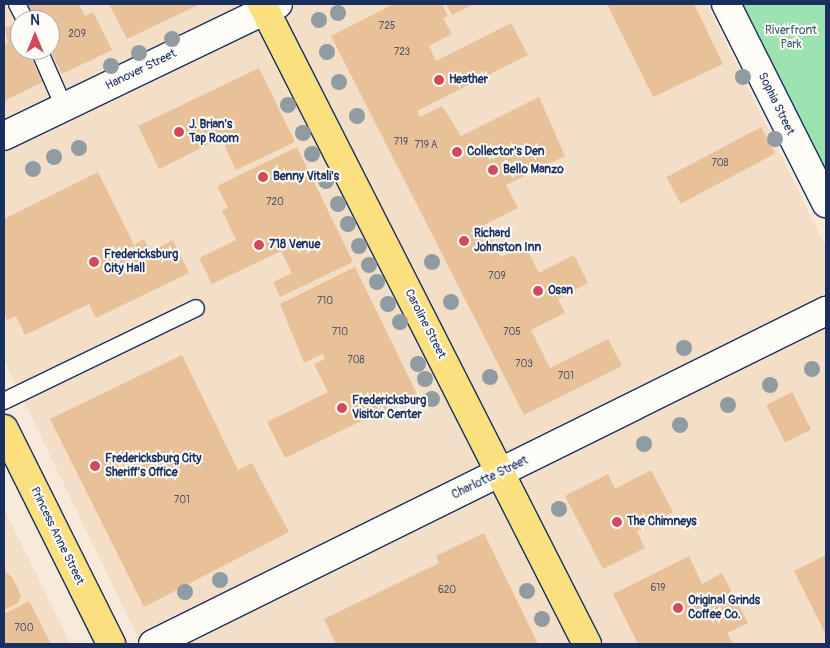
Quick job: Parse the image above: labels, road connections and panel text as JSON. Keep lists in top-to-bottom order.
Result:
{
  "streets": {
    "main road": ["Caroline Street", "Princess Anne Street"],
    "street": ["Hanover Street", "Sophia Street", "Charlotte Street"]
  },
  "crossings": [
    ["Hanover Street", "Caroline Street"],
    ["Caroline Street", "Charlotte Street"]
  ],
  "parks": ["Riverfront Park"],
  "places": [
    "Heather",
    "J. Brian's Tap Room",
    "Collector's Den",
    "Bello Manzo",
    "Benny Vitali's",
    "Richard Johnston Inn",
    "718 Venue",
    "Fredericksburg City Hall",
    "Osan",
    "Fredericksburg Visitor Center",
    "Fredericksburg City Sheriff's Office",
    "The Chimneys",
    "Original Grinds Coffee Co."
  ],
  "house_numbers": [
    "725",
    "209",
    "723",
    "719",
    "719 A",
    "708",
    "720",
    "709",
    "710",
    "710",
    "705",
    "708",
    "703",
    "701",
    "701",
    "619",
    "620",
    "700"
  ],
  "north": "top"
}
